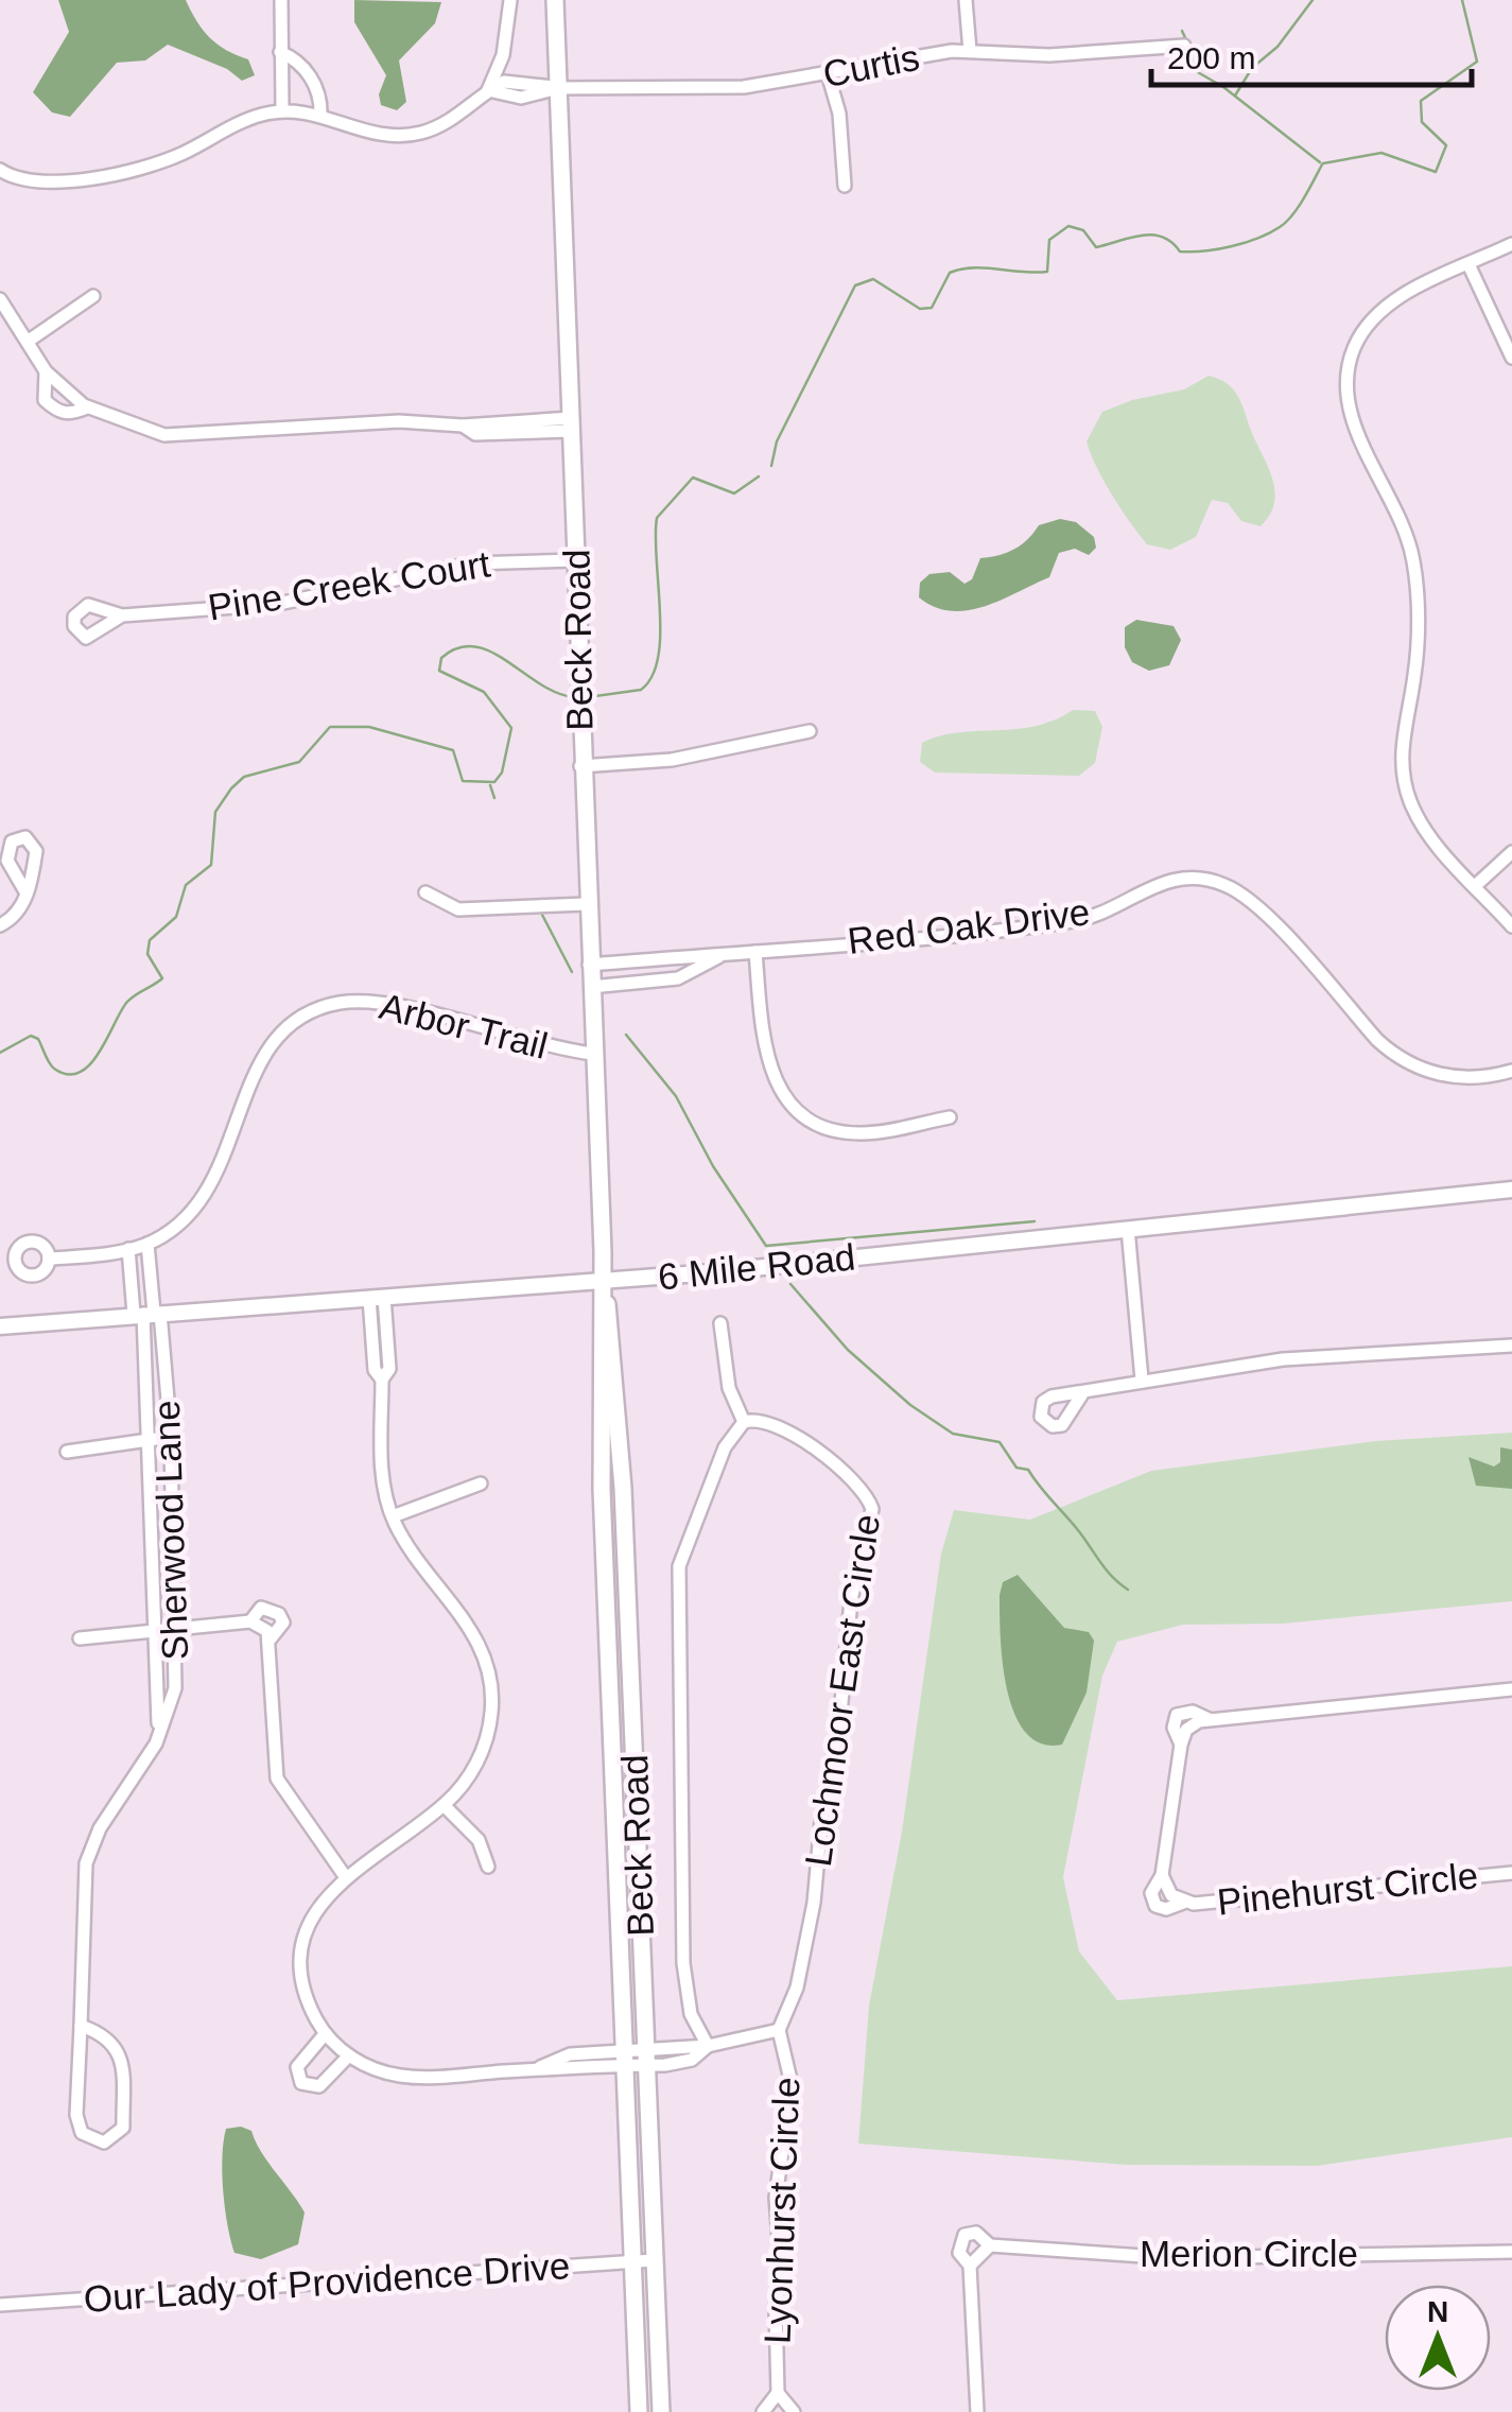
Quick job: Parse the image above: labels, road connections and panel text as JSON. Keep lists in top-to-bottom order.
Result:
{
  "streets": {
    "main road": ["Beck Road"],
    "street": [
      "Curtis",
      "Pine Creek Court",
      "Red Oak Drive",
      "Arbor Trail",
      "6 Mile Road",
      "Sherwood Lane",
      "Lochmoor East Circle",
      "Pinehurst Circle",
      "Lyonhurst Circle",
      "Merion Circle",
      "Our Lady of Providence Drive"
    ]
  },
  "crossings": [
    ["Curtis", "Beck Road"],
    ["Pine Creek Court", "Beck Road"],
    ["Beck Road", "Red Oak Drive"],
    ["Beck Road", "Arbor Trail"],
    ["Beck Road", "6 Mile Road"],
    ["Beck Road", "Our Lady of Providence Drive"],
    ["6 Mile Road", "Sherwood Lane"],
    ["Lochmoor East Circle", "Lyonhurst Circle"]
  ],
  "scale_bar": "200 m",
  "north": "top"
}
